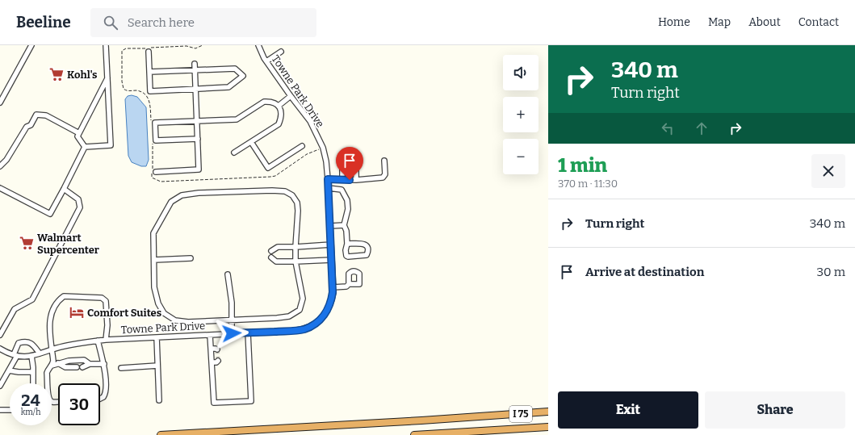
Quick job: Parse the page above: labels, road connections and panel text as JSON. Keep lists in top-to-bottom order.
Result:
{
  "streets": {
    "highway": ["I 75"],
    "street": ["Towne Park Drive"]
  },
  "places": {
    "supermarket": ["Kohl's", "Walmart Supercenter"],
    "hotel": ["Comfort Suites"]
  },
  "page": {
    "header": "Beeline",
    "search": "Search here",
    "nav": [
      "Home",
      "Map",
      "About",
      "Contact"
    ],
    "turn": ["340 m", "Turn right"],
    "map_buttons": ["+", "−"],
    "heading": ["1 min", "370 m · 11:30"],
    "list": [
      {
        "name": "Turn right",
        "value": "340 m"
      },
      {
        "name": "Arrive at destination",
        "value": "30 m"
      }
    ],
    "speed": "24 km/h",
    "limit": "30",
    "buttons": ["Exit", "Share"]
  }
}
